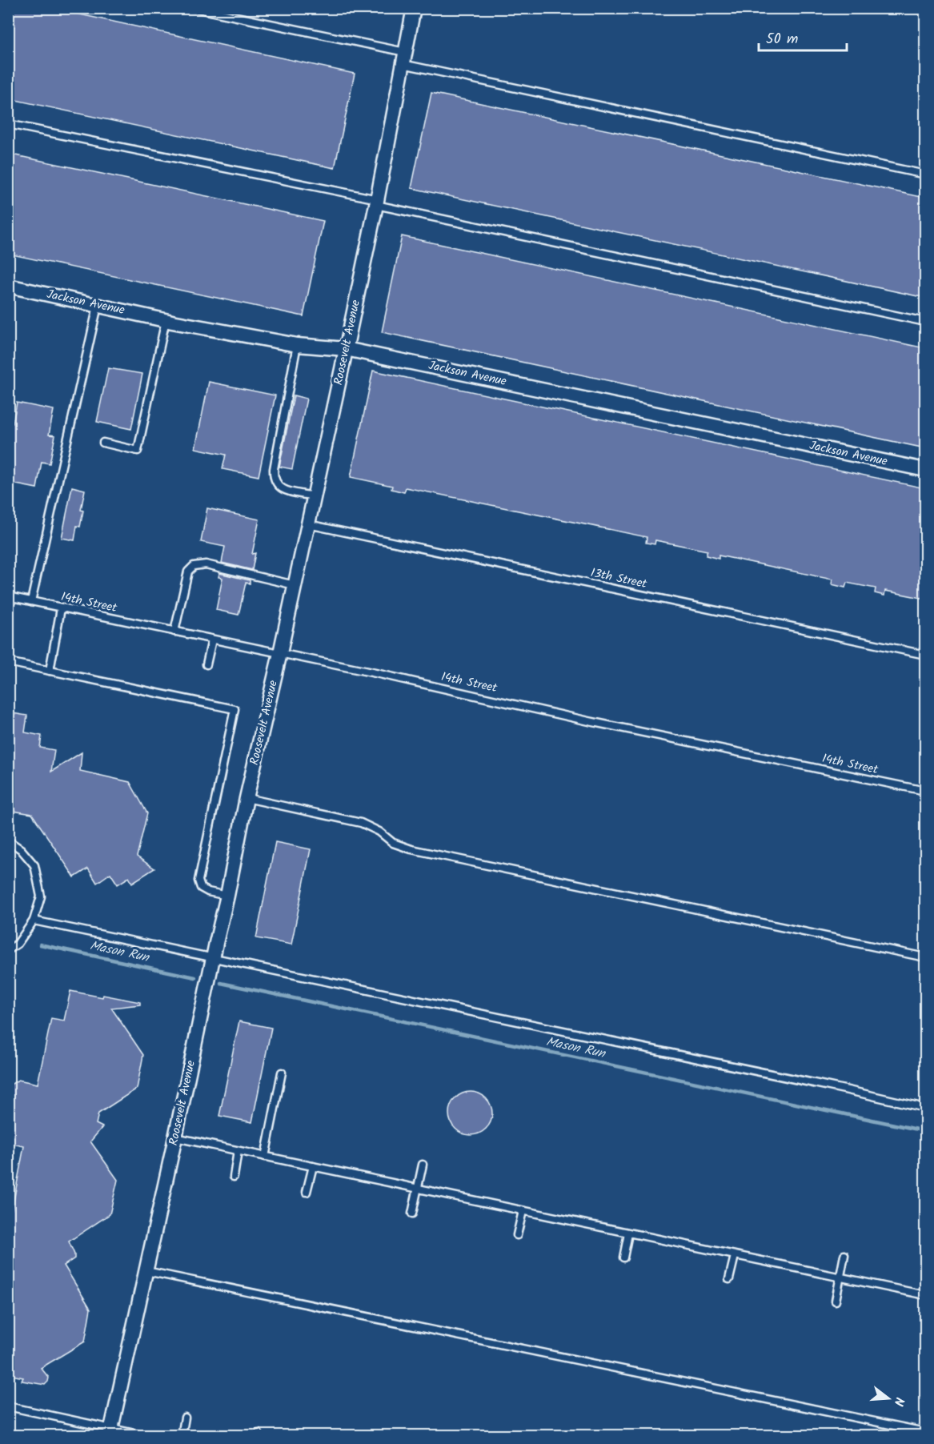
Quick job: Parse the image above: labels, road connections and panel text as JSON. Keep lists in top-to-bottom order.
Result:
{
  "streets": {
    "street": ["Jackson Avenue", "Roosevelt Avenue"],
    "lane": ["13th Street", "14th Street"]
  },
  "crossings": [
    ["Jackson Avenue", "Roosevelt Avenue"],
    ["Roosevelt Avenue", "13th Street"],
    ["Roosevelt Avenue", "14th Street"]
  ],
  "water": ["Mason Run"],
  "scale_bar": "50 m",
  "north": "right"
}
